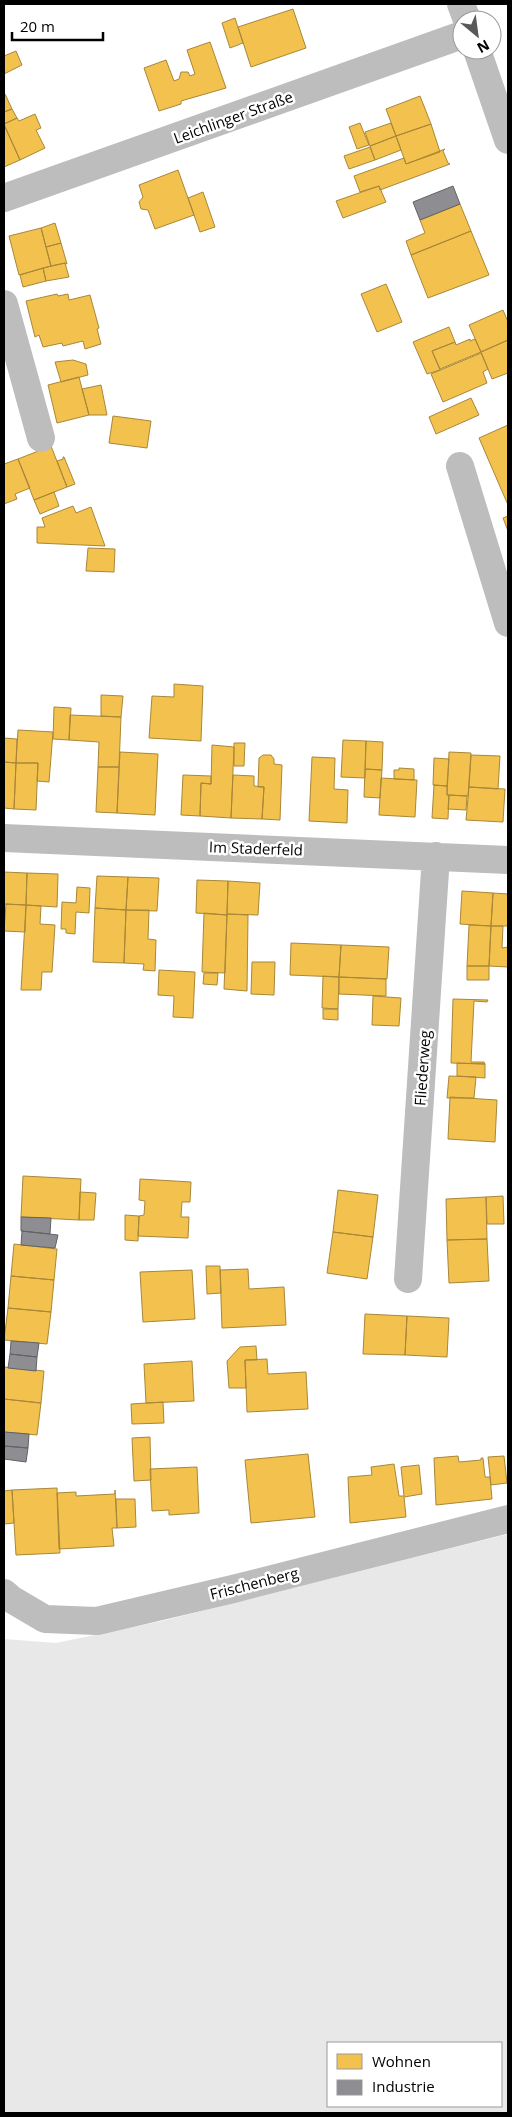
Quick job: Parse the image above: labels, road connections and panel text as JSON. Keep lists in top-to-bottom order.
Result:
{
  "streets": {
    "street": [
      "Leichlinger Straße",
      "Im Staderfeld",
      "Fliederweg",
      "Frischenberg"
    ]
  },
  "crossings": [
    ["Im Staderfeld", "Fliederweg"]
  ],
  "legend": ["Wohnen", "Industrie"],
  "scale_bar": "20 m",
  "north": "bottom right"
}
